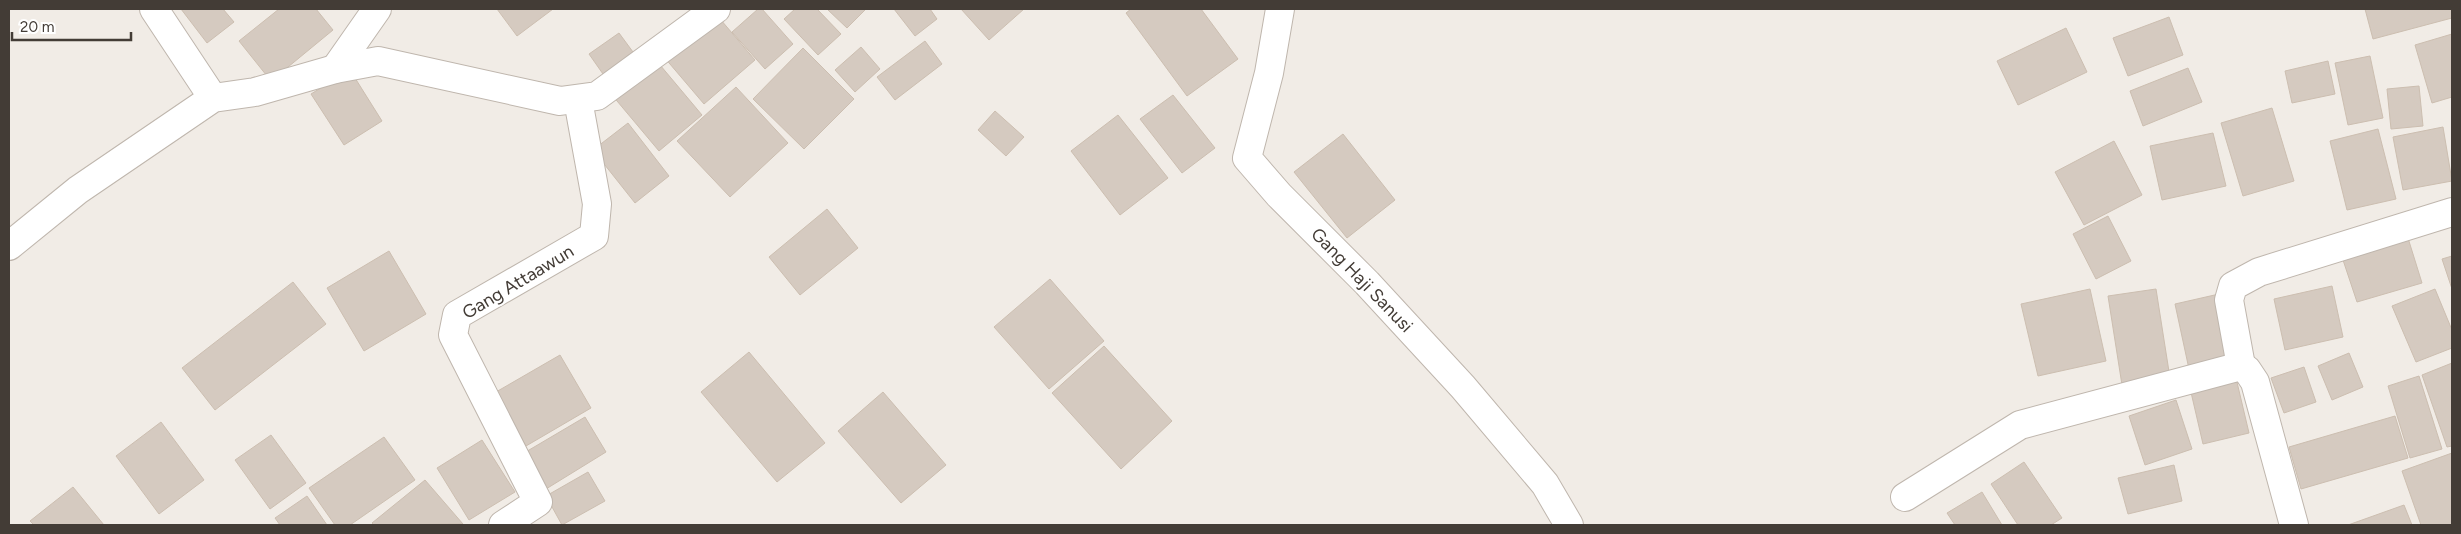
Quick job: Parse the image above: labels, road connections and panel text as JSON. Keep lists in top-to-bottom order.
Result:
{
  "streets": {
    "street": ["Gang Haji Sanusi", "Gang Attaawun"]
  },
  "scale_bar": "20 m"
}
